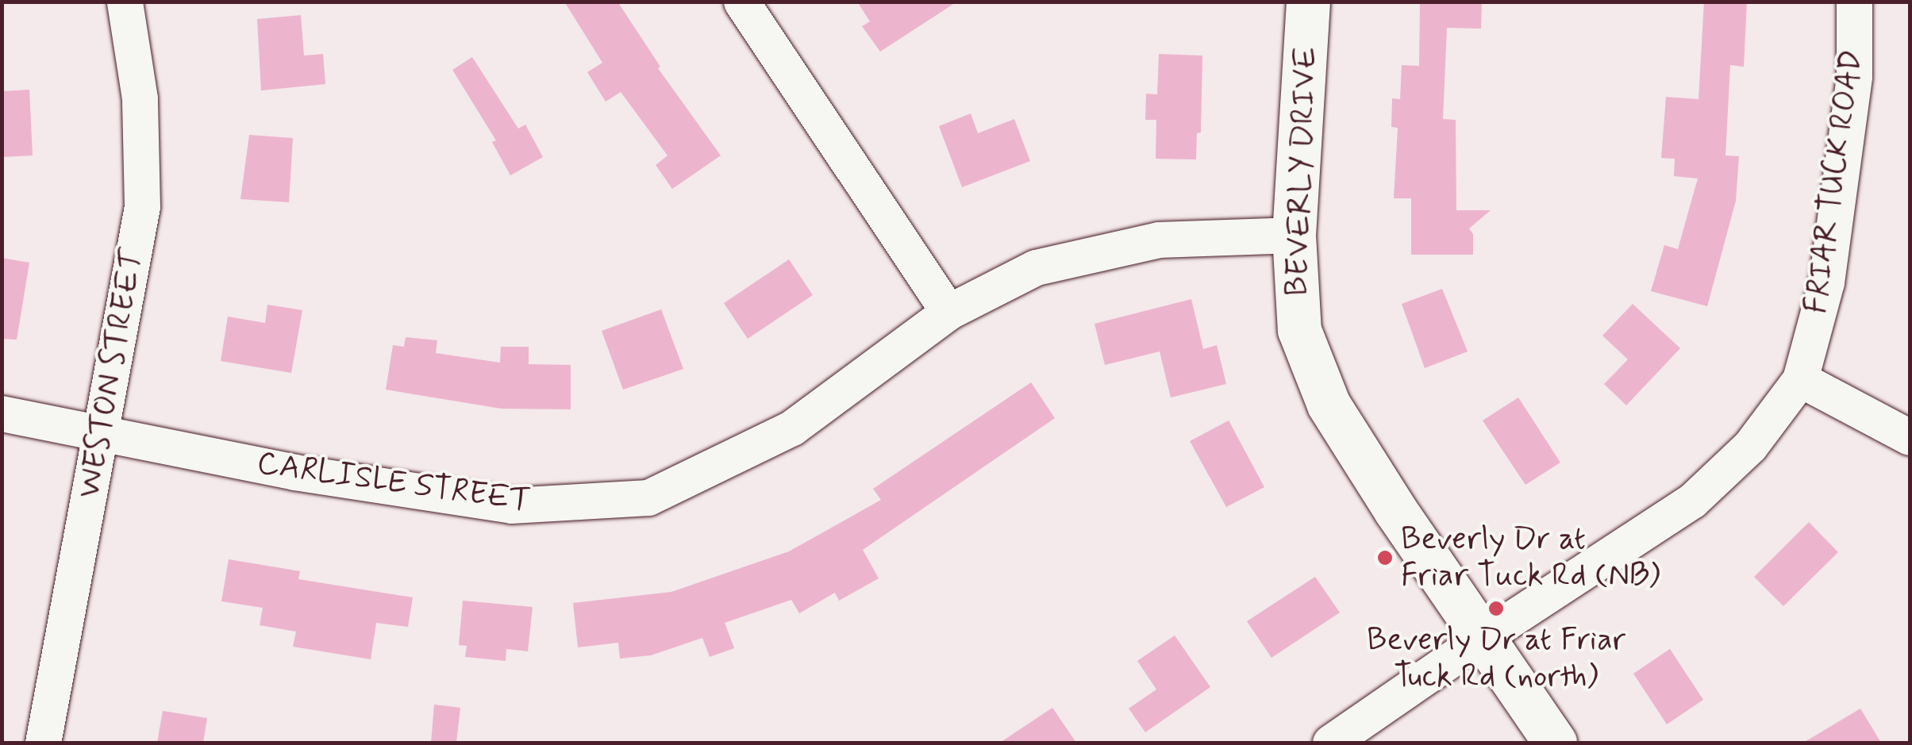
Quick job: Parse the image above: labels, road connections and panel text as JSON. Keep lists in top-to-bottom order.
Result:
{
  "streets": {
    "street": [
      "BEVERLY DRIVE",
      "FRIAR TUCK ROAD",
      "WESTON STREET",
      "CARLISLE STREET"
    ]
  },
  "crossings": [
    ["BEVERLY DRIVE", "FRIAR TUCK ROAD"],
    ["BEVERLY DRIVE", "CARLISLE STREET"],
    ["WESTON STREET", "CARLISLE STREET"]
  ],
  "places": ["Beverly Dr at Friar Tuck Rd (NB)", "Beverly Dr at Friar Tuck Rd (north)"]
}
